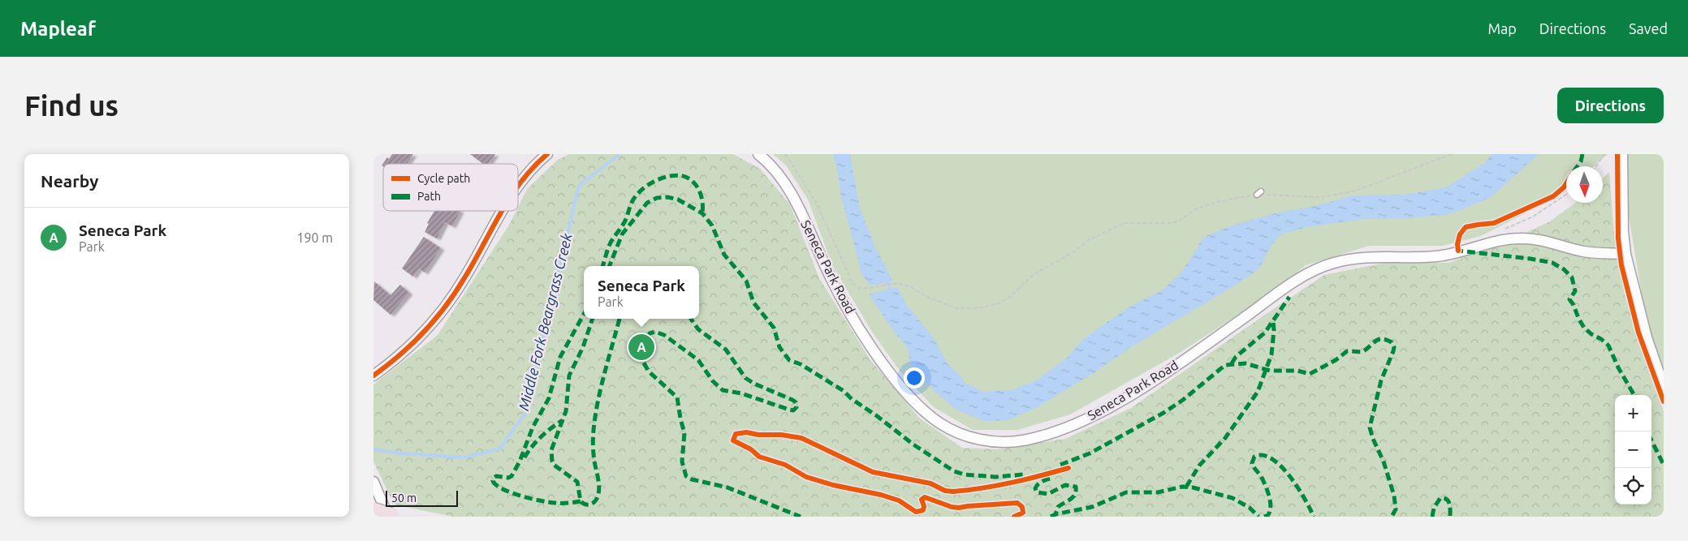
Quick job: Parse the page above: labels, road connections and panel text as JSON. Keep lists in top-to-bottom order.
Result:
{
  "streets": {
    "street": ["Seneca Park Road"]
  },
  "water": ["Middle Fork Beargrass Creek"],
  "legend": ["Cycle path", "Path"],
  "scale_bar": "50 m",
  "north": "bottom",
  "page": {
    "header": "Mapleaf",
    "nav": ["Map", "Directions", "Saved"],
    "buttons": "Directions",
    "title": "Find us",
    "heading": "Nearby",
    "list": [
      {
        "mark": "A",
        "name": "Seneca Park",
        "note": "Park",
        "value": "190 m"
      }
    ],
    "popup": ["Seneca Park", "Park"],
    "pins": "A",
    "map_buttons": ["+", "−"],
    "scale": "50 m"
  }
}
